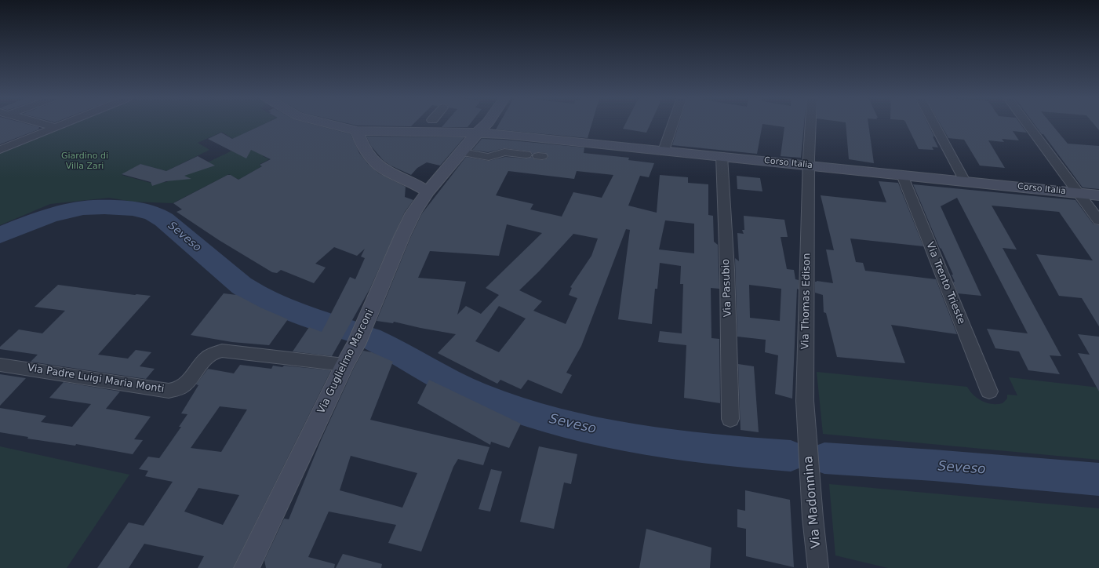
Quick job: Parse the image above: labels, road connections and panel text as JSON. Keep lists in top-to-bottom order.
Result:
{
  "streets": {
    "street": [
      "Corso Italia",
      "Via Trento Trieste",
      "Via Pasubio",
      "Via Thomas Edison",
      "Via Guglielmo Marconi",
      "Via Padre Luigi Maria Monti",
      "Via Madonnina"
    ]
  },
  "crossings": [
    ["Corso Italia", "Via Trento Trieste"],
    ["Corso Italia", "Via Pasubio"],
    ["Corso Italia", "Via Thomas Edison"],
    ["Corso Italia", "Via Guglielmo Marconi"],
    ["Via Thomas Edison", "Via Madonnina"],
    ["Via Guglielmo Marconi", "Via Padre Luigi Maria Monti"]
  ],
  "water": ["Seveso"],
  "parks": ["Giardino di Villa Zari"]
}
